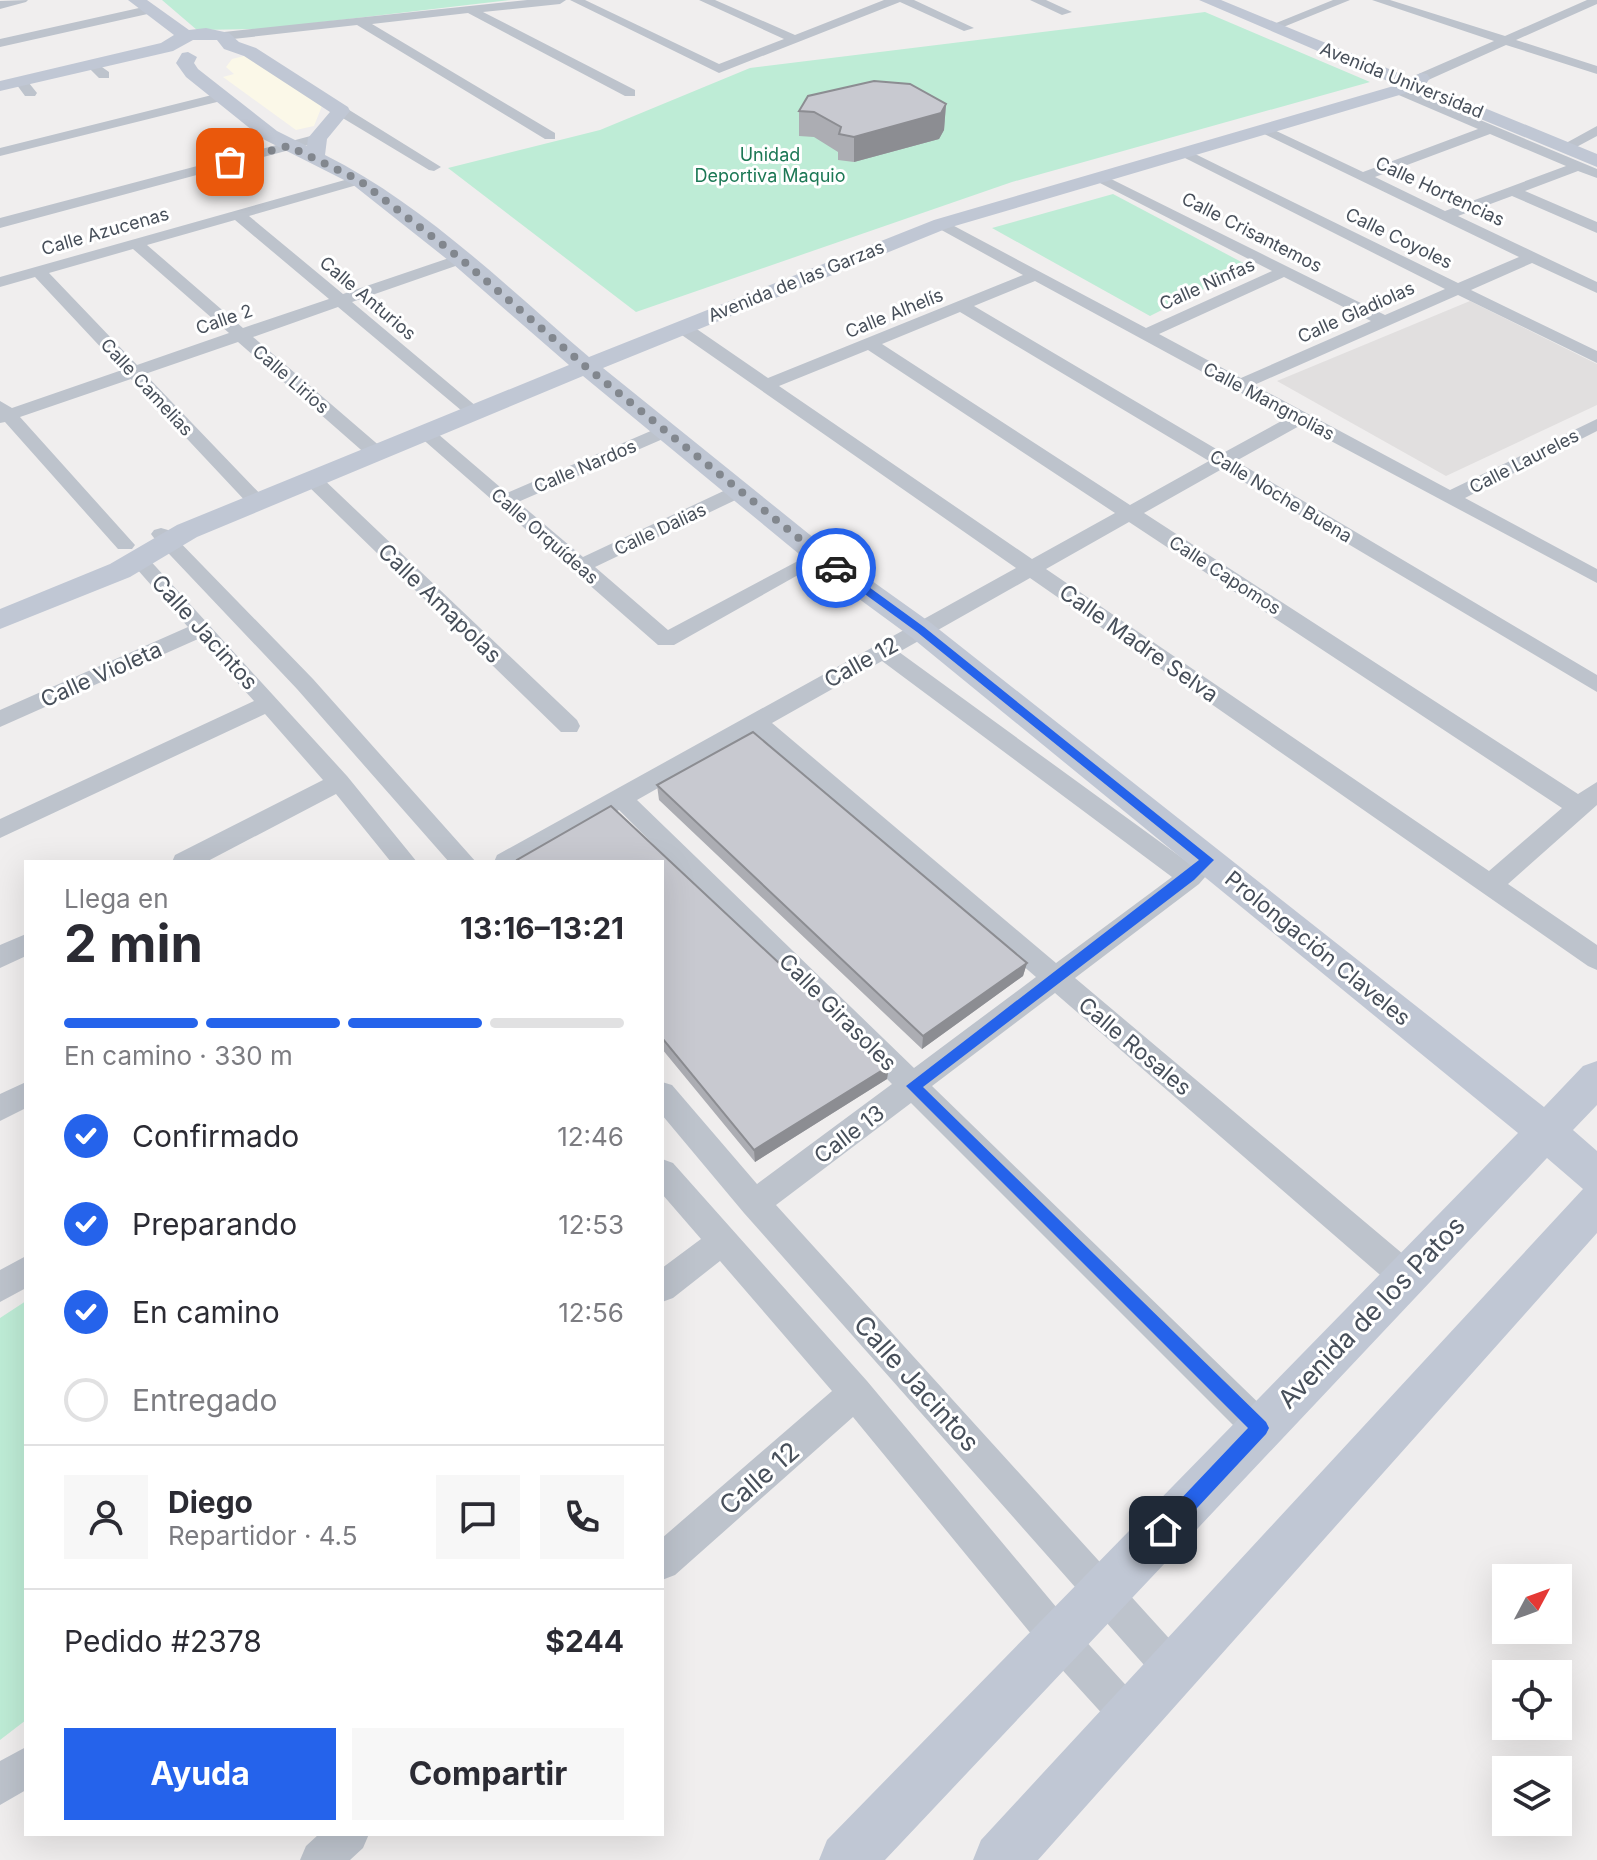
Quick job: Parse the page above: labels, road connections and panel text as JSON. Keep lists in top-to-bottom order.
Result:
{
  "streets": {
    "street": [
      "Avenida Universidad",
      "Calle Hortencias",
      "Calle Azucenas",
      "Calle Crisantemos",
      "Calle Coyoles",
      "Avenida de las Garzas",
      "Calle Ninfas",
      "Calle Anturios",
      "Calle Gladiolas",
      "Calle Alhelís",
      "Calle 2",
      "Calle Lirios",
      "Calle Camelias",
      "Calle Mangnolias",
      "Calle Laureles",
      "Calle Nardos",
      "Calle Noche Buena",
      "Calle Dalias",
      "Calle Orquídeas",
      "Calle Capomos",
      "Calle Amapolas",
      "Calle Jacintos",
      "Calle Madre Selva",
      "Calle 12",
      "Calle Violeta",
      "Prolongación Claveles",
      "Calle Girasoles",
      "Calle Rosales",
      "Calle 13",
      "Avenida de los Patos"
    ]
  },
  "crossings": [
    ["Avenida Universidad", "Avenida de las Garzas"],
    ["Calle Hortencias", "Avenida de las Garzas"],
    ["Calle Hortencias", "Calle Gladiolas"],
    ["Calle Azucenas", "Calle Anturios"],
    ["Calle Azucenas", "Calle Lirios"],
    ["Calle Azucenas", "Calle Camelias"],
    ["Calle Azucenas", "Prolongación Claveles"],
    ["Calle Crisantemos", "Avenida de las Garzas"],
    ["Calle Crisantemos", "Calle Ninfas"],
    ["Calle Crisantemos", "Calle Gladiolas"],
    ["Calle Coyoles", "Avenida de las Garzas"],
    ["Calle Coyoles", "Calle Gladiolas"],
    ["Avenida de las Garzas", "Calle Anturios"],
    ["Avenida de las Garzas", "Calle Lirios"],
    ["Avenida de las Garzas", "Calle Camelias"],
    ["Avenida de las Garzas", "Calle Mangnolias"],
    ["Avenida de las Garzas", "Calle Orquídeas"],
    ["Avenida de las Garzas", "Calle Amapolas"],
    ["Avenida de las Garzas", "Calle Jacintos"],
    ["Avenida de las Garzas", "Calle Madre Selva"],
    ["Avenida de las Garzas", "Prolongación Claveles"],
    ["Calle Ninfas", "Calle Mangnolias"],
    ["Calle Anturios", "Calle 2"],
    ["Calle Gladiolas", "Calle Mangnolias"],
    ["Calle Alhelís", "Calle Mangnolias"],
    ["Calle Alhelís", "Calle Noche Buena"],
    ["Calle Alhelís", "Calle Capomos"],
    ["Calle Alhelís", "Calle Madre Selva"],
    ["Calle 2", "Calle Lirios"],
    ["Calle 2", "Calle Camelias"],
    ["Calle 2", "Calle Jacintos"],
    ["Calle 2", "Prolongación Claveles"],
    ["Calle Mangnolias", "Calle Laureles"],
    ["Calle Mangnolias", "Calle 12"],
    ["Calle Nardos", "Calle Orquídeas"],
    ["Calle Nardos", "Prolongación Claveles"],
    ["Calle Noche Buena", "Calle 12"],
    ["Calle Dalias", "Calle Orquídeas"],
    ["Calle Dalias", "Prolongación Claveles"],
    ["Calle Orquídeas", "Prolongación Claveles"],
    ["Calle Capomos", "Calle 12"],
    ["Calle Jacintos", "Calle Violeta"],
    ["Calle Jacintos", "Calle 13"],
    ["Calle Jacintos", "Avenida de los Patos"],
    ["Calle Madre Selva", "Calle 12"],
    ["Calle 12", "Prolongación Claveles"],
    ["Calle 12", "Calle Girasoles"],
    ["Calle 12", "Calle Rosales"],
    ["Prolongación Claveles", "Calle 13"],
    ["Prolongación Claveles", "Avenida de los Patos"],
    ["Calle Girasoles", "Calle 13"],
    ["Calle Girasoles", "Avenida de los Patos"],
    ["Calle Rosales", "Calle 13"],
    ["Calle Rosales", "Avenida de los Patos"]
  ],
  "parks": ["Unidad Deportiva Maquio"],
  "north": "top right",
  "page": {
    "heading": ["2 min", "Llega en", "13:16–13:21"],
    "panel": [
      "Diego",
      "Repartidor · 4.5",
      "Pedido #2378",
      "$244"
    ],
    "bar": "En camino · 330 m",
    "list": [
      ["Confirmado", "12:46"],
      ["Preparando", "12:53"],
      ["En camino", "12:56"],
      "Entregado"
    ],
    "buttons": ["Ayuda", "Compartir"]
  }
}
